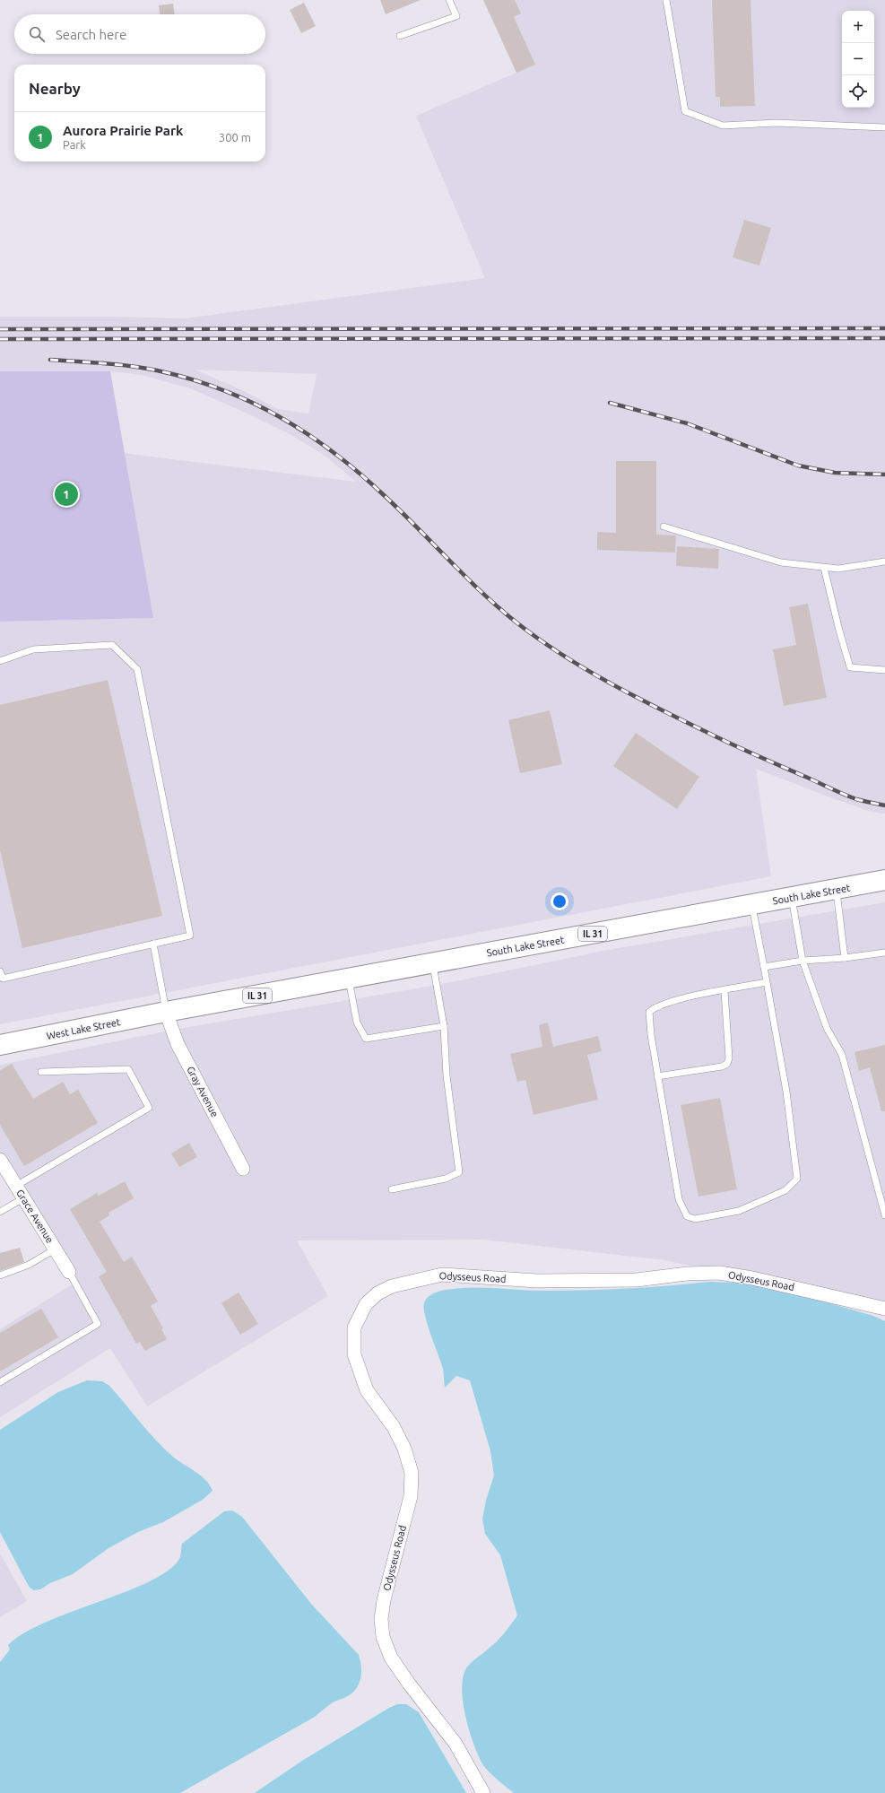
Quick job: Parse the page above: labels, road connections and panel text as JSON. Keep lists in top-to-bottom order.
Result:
{
  "streets": {
    "main road": ["South Lake Street", "IL 31", "West Lake Street"],
    "street": ["Gray Avenue", "Grace Avenue", "Odysseus Road"]
  },
  "crossings": [
    ["South Lake Street", "West Lake Street"],
    ["South Lake Street", "Gray Avenue"],
    ["West Lake Street", "Gray Avenue"]
  ],
  "page": {
    "map_buttons": ["+", "−"],
    "search": "Search here",
    "heading": "Nearby",
    "list": [
      {
        "mark": "1",
        "name": "Aurora Prairie Park",
        "note": "Park",
        "value": "300 m"
      }
    ],
    "pins": "1"
  }
}
